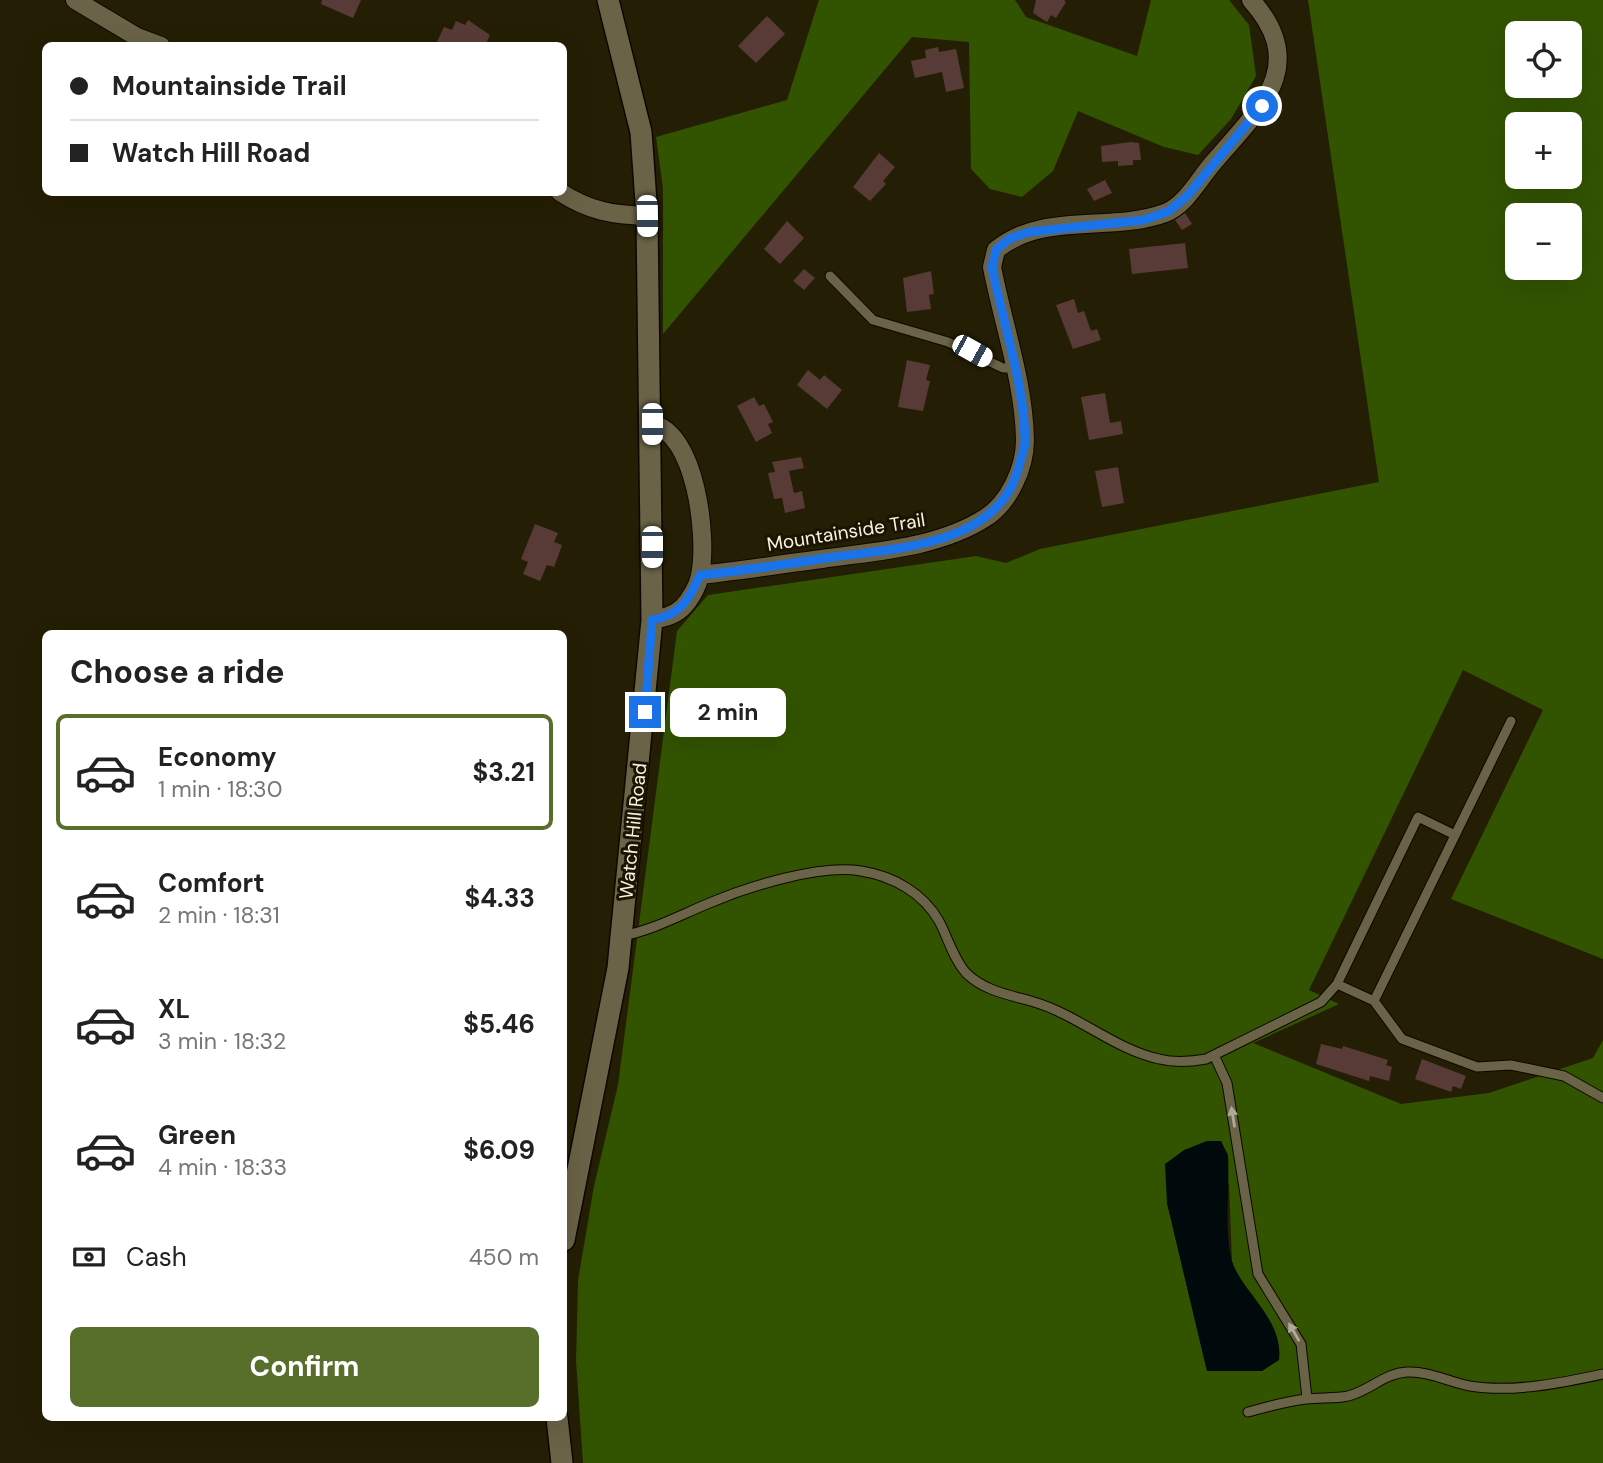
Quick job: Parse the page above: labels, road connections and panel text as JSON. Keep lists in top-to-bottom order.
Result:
{
  "streets": {
    "street": ["Mountainside Trail", "Watch Hill Road"]
  },
  "page": {
    "map_buttons": ["+", "−"],
    "banner": ["Mountainside Trail", "Watch Hill Road"],
    "heading": "Choose a ride",
    "bubble": "2 min",
    "list": [
      {
        "name": "Economy",
        "note": "1 min · 18:30",
        "value": "$3.21"
      },
      {
        "name": "Comfort",
        "note": "2 min · 18:31",
        "value": "$4.33"
      },
      {
        "name": "XL",
        "note": "3 min · 18:32",
        "value": "$5.46"
      },
      {
        "name": "Green",
        "note": "4 min · 18:33",
        "value": "$6.09"
      }
    ],
    "pay": ["Cash", "450 m"],
    "buttons": "Confirm"
  }
}
